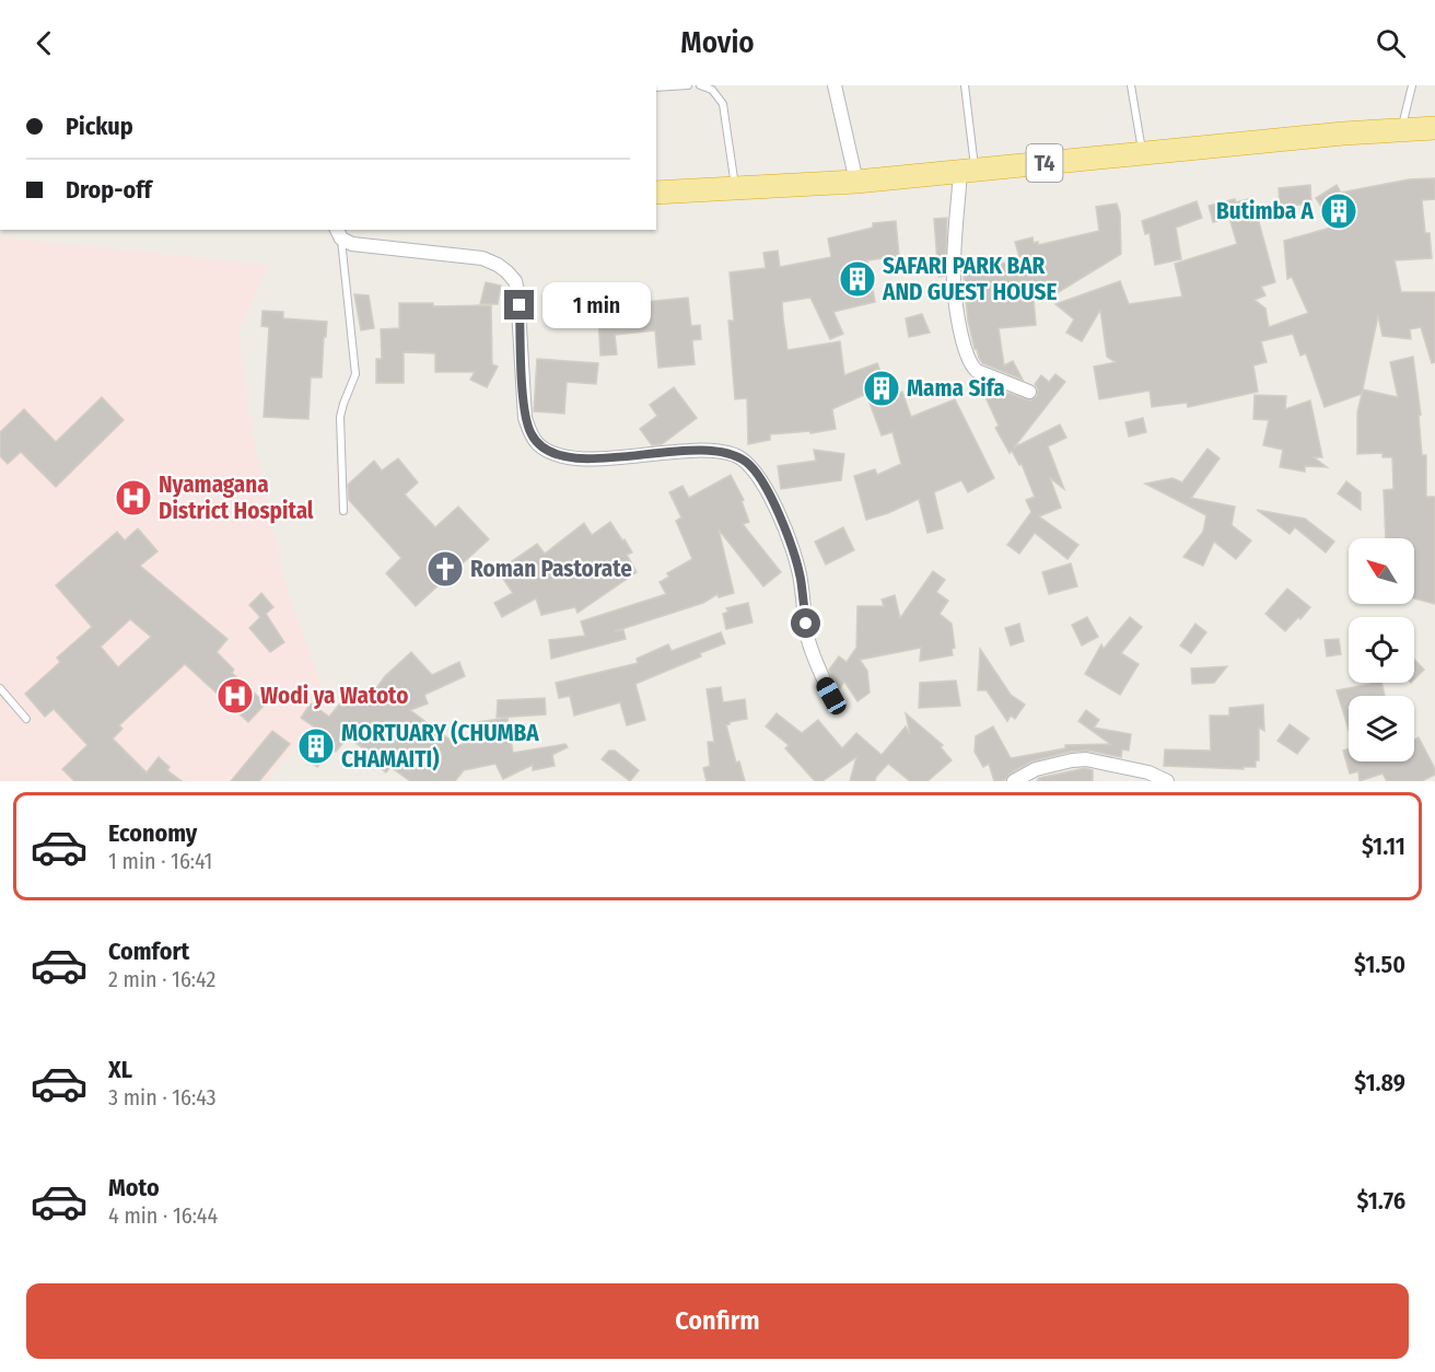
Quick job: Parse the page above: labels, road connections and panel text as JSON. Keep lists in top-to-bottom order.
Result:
{
  "streets": {
    "highway": ["T4"]
  },
  "places": {
    "building": [
      "Butimba A",
      "SAFARI PARK BAR AND GUEST HOUSE",
      "Mama Sifa",
      "MORTUARY (CHUMBA CHAMAITI)"
    ],
    "hospital": ["Nyamagana District Hospital", "Wodi ya Watoto"],
    "church": ["Roman Pastorate"]
  },
  "north": "top left",
  "page": {
    "header": "Movio",
    "banner": ["Pickup", "Drop-off"],
    "bubble": "1 min",
    "list": [
      {
        "name": "Economy",
        "note": "1 min · 16:41",
        "value": "$1.11"
      },
      {
        "name": "Comfort",
        "note": "2 min · 16:42",
        "value": "$1.50"
      },
      {
        "name": "XL",
        "note": "3 min · 16:43",
        "value": "$1.89"
      },
      {
        "name": "Moto",
        "note": "4 min · 16:44",
        "value": "$1.76"
      }
    ],
    "buttons": "Confirm"
  }
}
